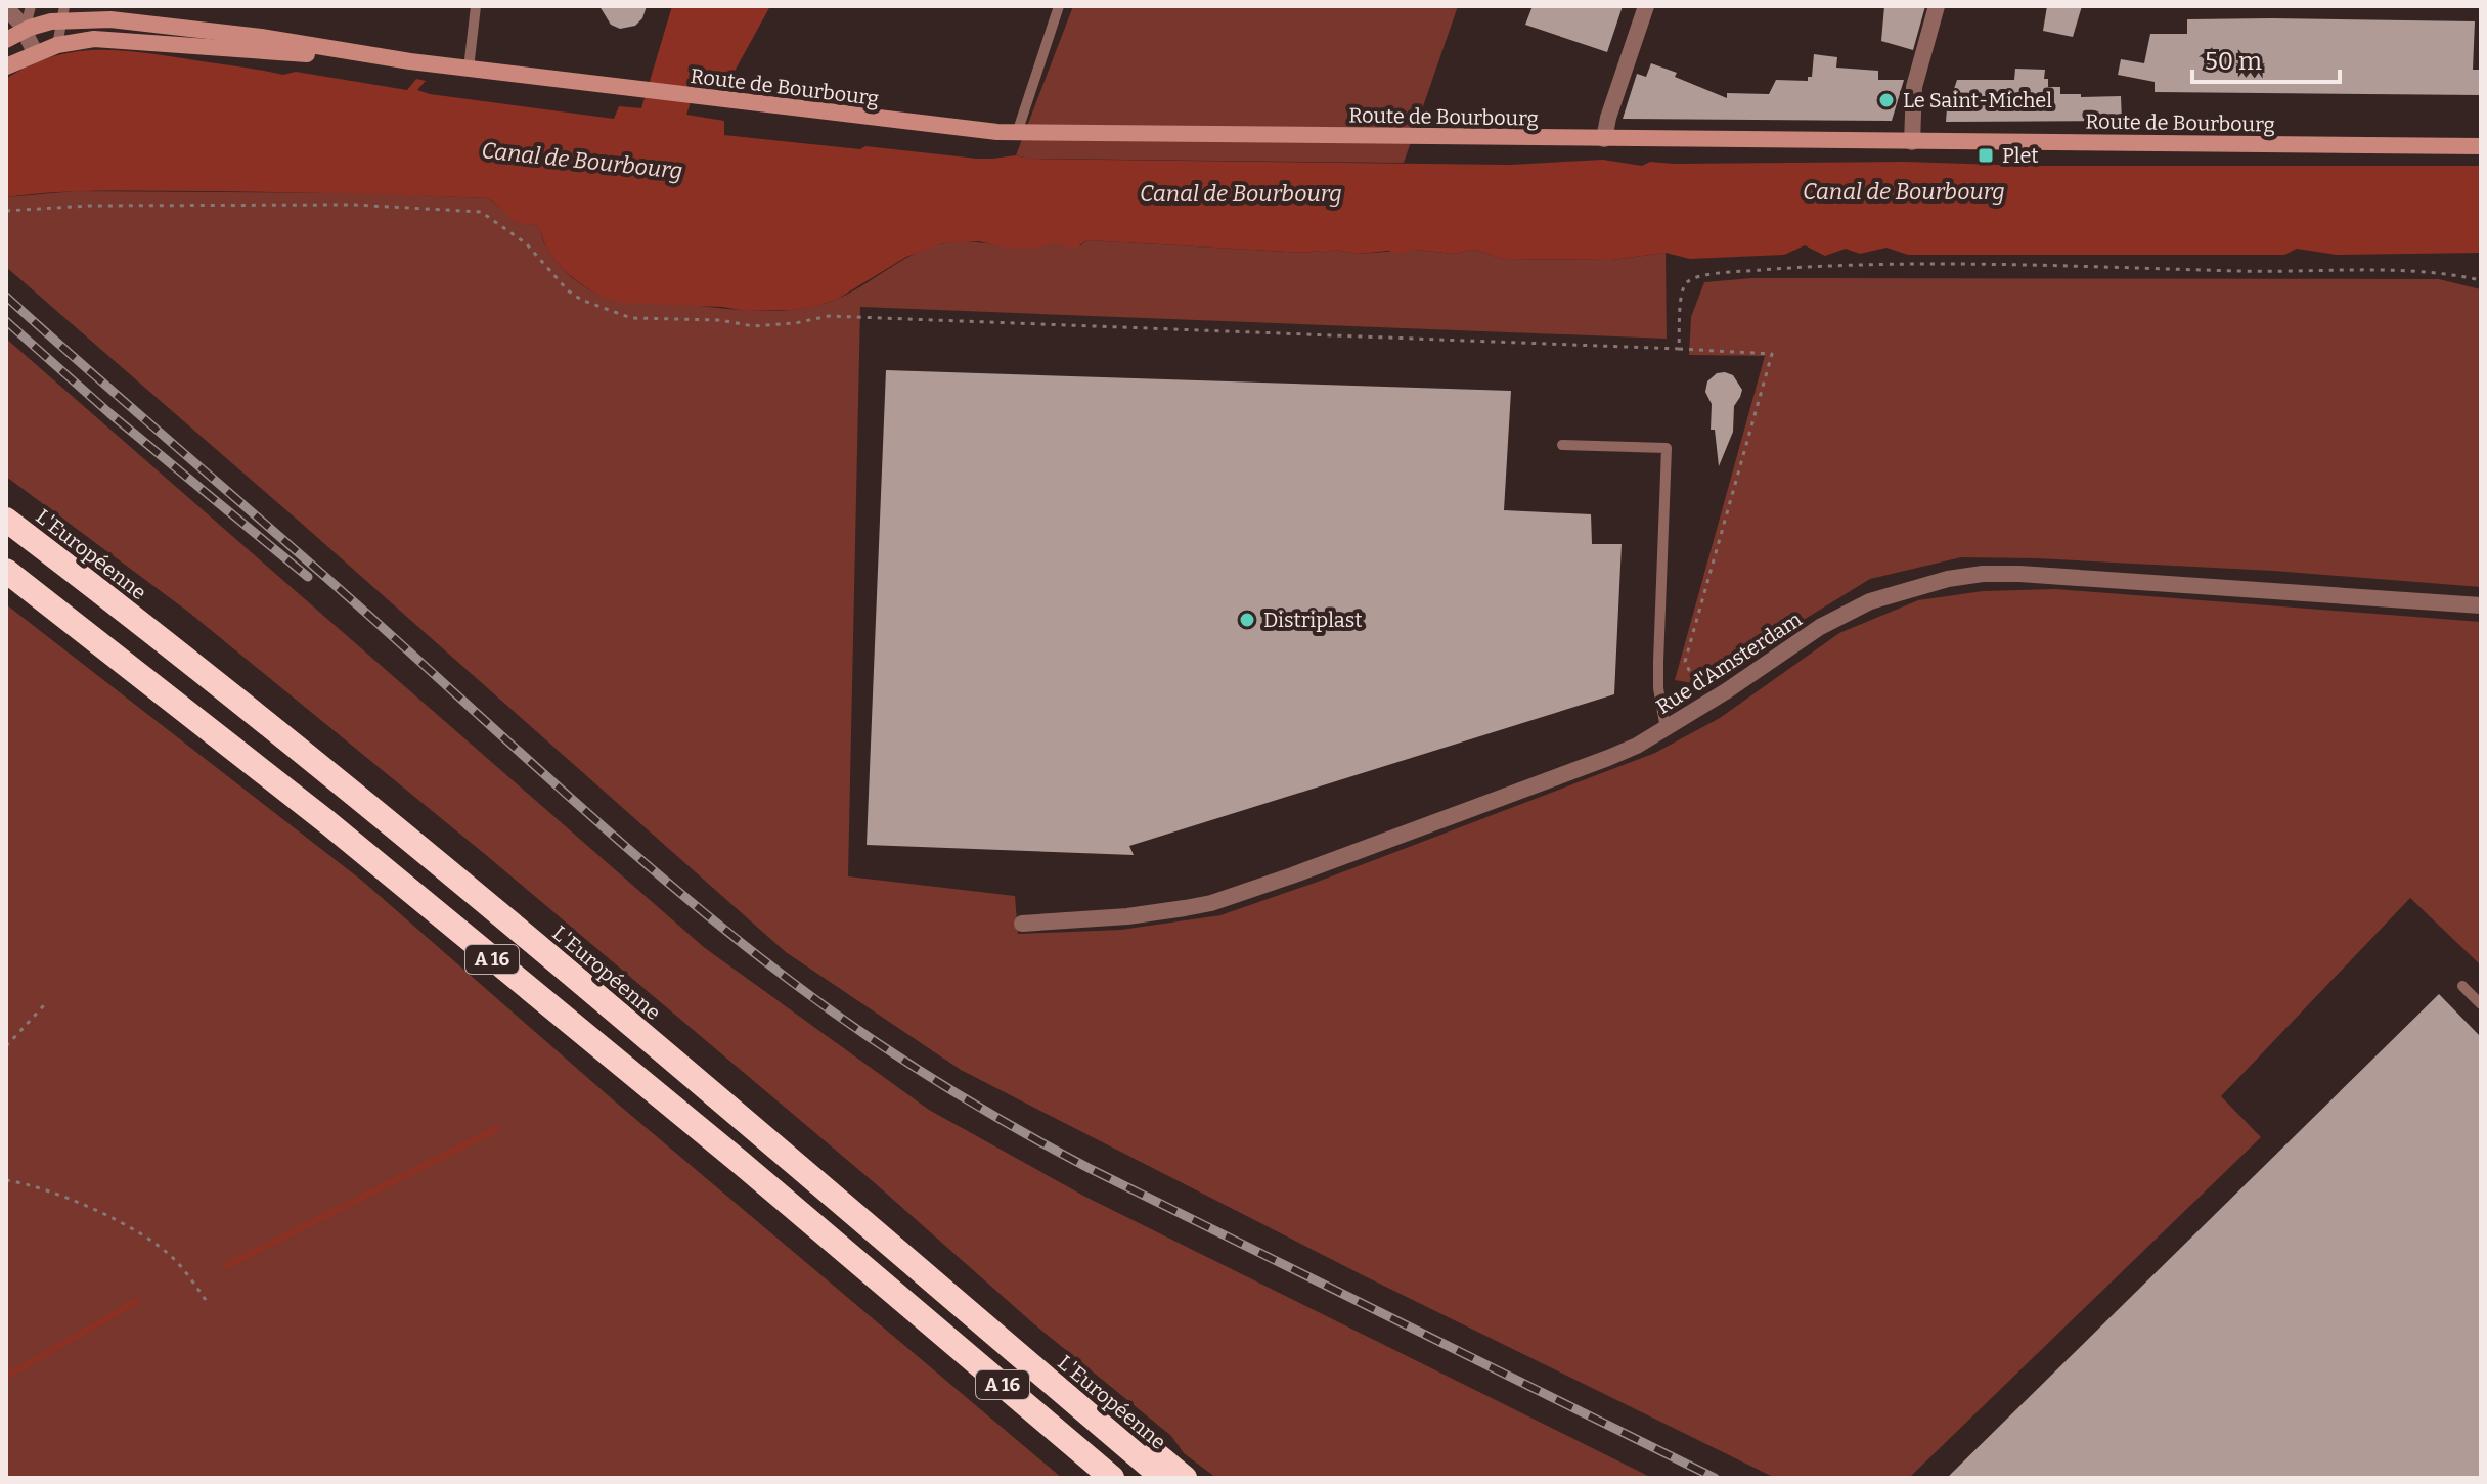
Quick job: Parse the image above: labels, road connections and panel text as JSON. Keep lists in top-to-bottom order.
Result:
{
  "streets": {
    "highway": ["L'Européenne", "A 16"],
    "main road": ["Route de Bourbourg"],
    "street": ["Rue d'Amsterdam"]
  },
  "water": ["Canal de Bourbourg"],
  "places": {
    "other": ["Le Saint-Michel", "Distriplast"],
    "transit": ["Plet"]
  },
  "scale_bar": "50 m"
}
